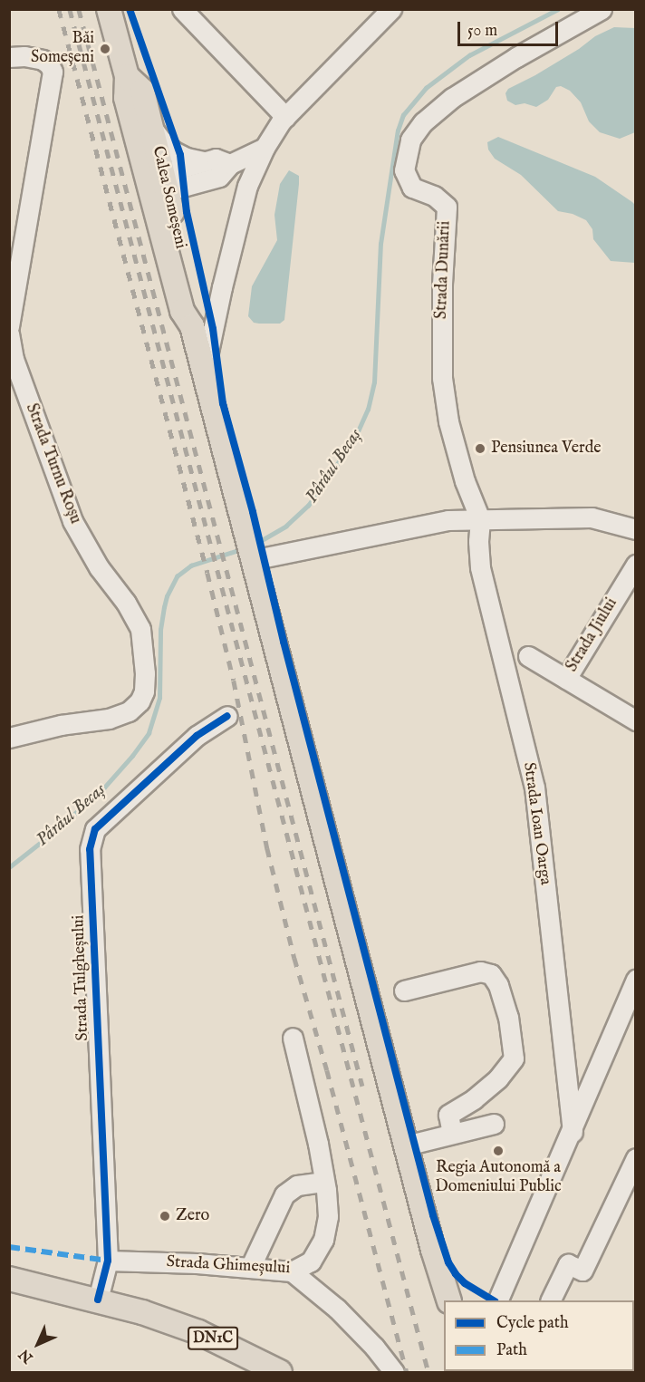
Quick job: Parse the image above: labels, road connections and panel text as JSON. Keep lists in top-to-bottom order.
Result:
{
  "streets": {
    "main road": ["Calea Someșeni", "DN1C"],
    "street": [
      "Strada Dunării",
      "Strada Turnu Roșu",
      "Strada Jiului",
      "Strada Ioan Oarga",
      "Strada Tulgheșului",
      "Strada Ghimeșului"
    ]
  },
  "crossings": [
    ["Strada Dunării", "Strada Ioan Oarga"],
    ["Strada Tulgheșului", "Strada Ghimeșului"],
    ["Strada Tulgheșului", "DN1C"]
  ],
  "water": ["Pârâul Becaș"],
  "places": [
    "Băi Someșeni",
    "Pensiunea Verde",
    "Regia Autonomă a Domeniului Public",
    "Zero"
  ],
  "legend": ["Cycle path", "Path"],
  "scale_bar": "50 m",
  "north": "bottom left"
}
